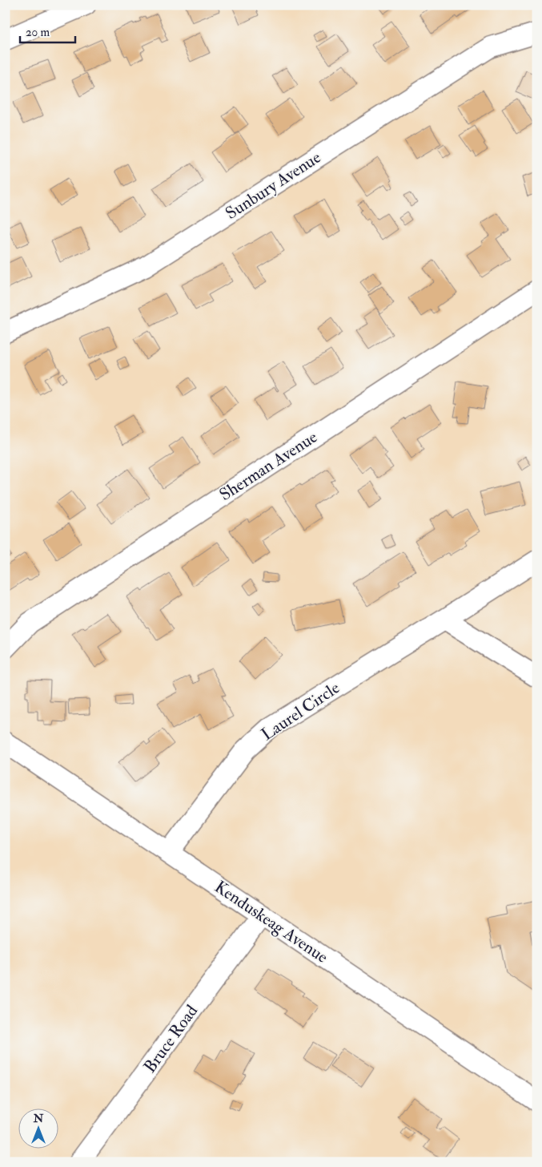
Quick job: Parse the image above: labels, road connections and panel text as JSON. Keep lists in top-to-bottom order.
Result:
{
  "streets": {
    "street": [
      "Sunbury Avenue",
      "Sherman Avenue",
      "Laurel Circle",
      "Kenduskeag Avenue",
      "Bruce Road"
    ]
  },
  "crossings": [
    ["Laurel Circle", "Kenduskeag Avenue"],
    ["Kenduskeag Avenue", "Bruce Road"]
  ],
  "scale_bar": "20 m",
  "north": "top"
}
